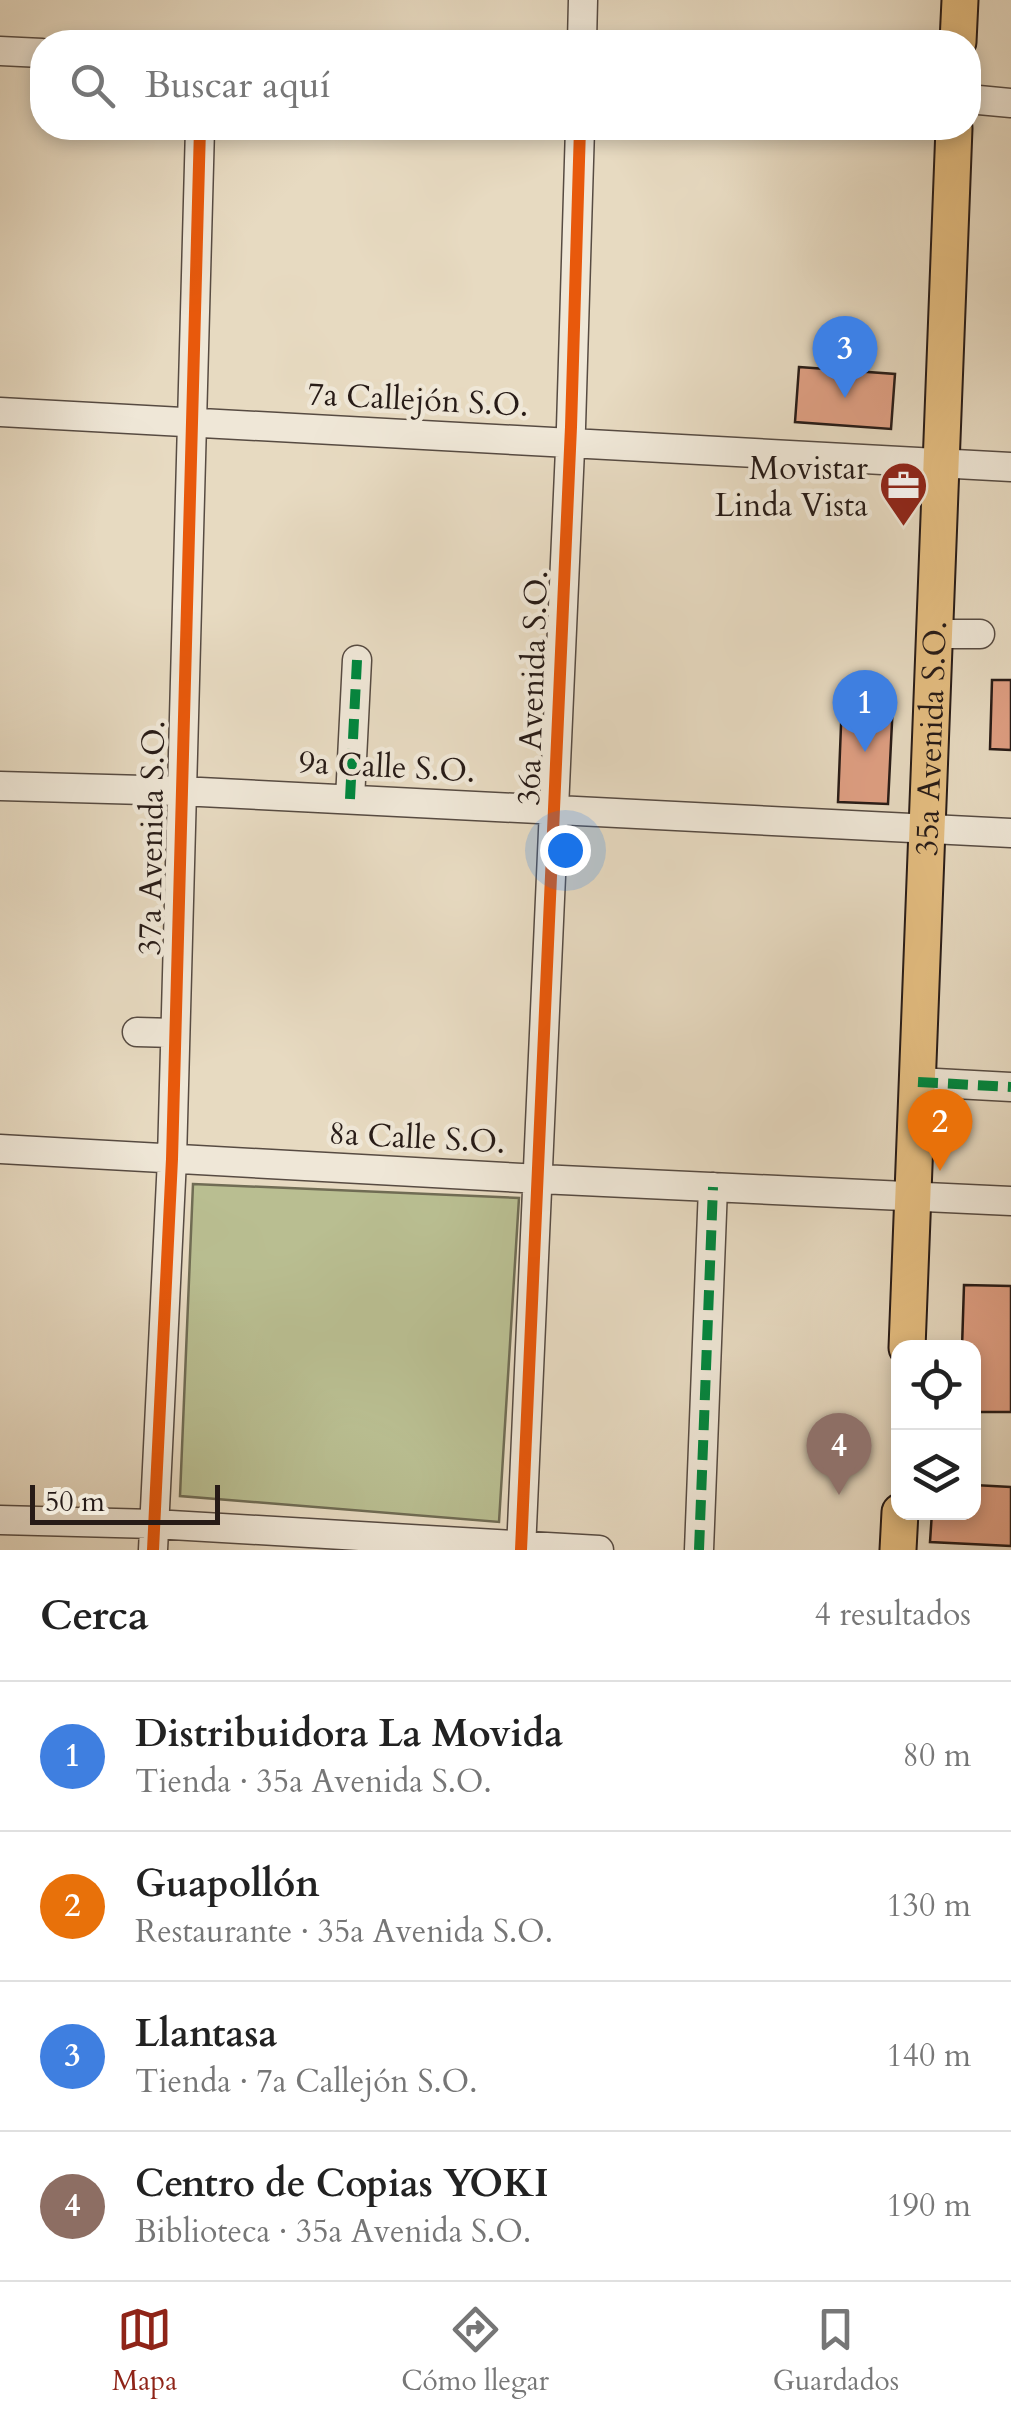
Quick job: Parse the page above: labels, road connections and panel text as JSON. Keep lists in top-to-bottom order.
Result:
{
  "streets": {
    "main road": ["35a Avenida S.O."],
    "street": [
      "7a Callejón S.O.",
      "36a Avenida S.O.",
      "9a Calle S.O.",
      "37a Avenida S.O.",
      "8a Calle S.O."
    ]
  },
  "crossings": [
    ["7a Callejón S.O.", "36a Avenida S.O."],
    ["7a Callejón S.O.", "35a Avenida S.O."],
    ["7a Callejón S.O.", "37a Avenida S.O."],
    ["36a Avenida S.O.", "9a Calle S.O."],
    ["36a Avenida S.O.", "8a Calle S.O."],
    ["35a Avenida S.O.", "9a Calle S.O."],
    ["35a Avenida S.O.", "8a Calle S.O."],
    ["9a Calle S.O.", "37a Avenida S.O."],
    ["37a Avenida S.O.", "8a Calle S.O."]
  ],
  "places": {
    "office": ["Movistar Linda Vista"]
  },
  "scale_bar": "50 m",
  "page": {
    "search": "Buscar aquí",
    "pins": [
      "3",
      "1",
      "2",
      "4"
    ],
    "scale": "50 m",
    "heading": ["Cerca", "4 resultados"],
    "list": [
      {
        "mark": "1",
        "name": "Distribuidora La Movida",
        "note": "Tienda · 35a Avenida S.O.",
        "value": "80 m"
      },
      {
        "mark": "2",
        "name": "Guapollón",
        "note": "Restaurante · 35a Avenida S.O.",
        "value": "130 m"
      },
      {
        "mark": "3",
        "name": "Llantasa",
        "note": "Tienda · 7a Callejón S.O.",
        "value": "140 m"
      },
      {
        "mark": "4",
        "name": "Centro de Copias YOKI",
        "note": "Biblioteca · 35a Avenida S.O.",
        "value": "190 m"
      }
    ],
    "nav": ["Mapa", "Cómo llegar", "Guardados"]
  }
}
